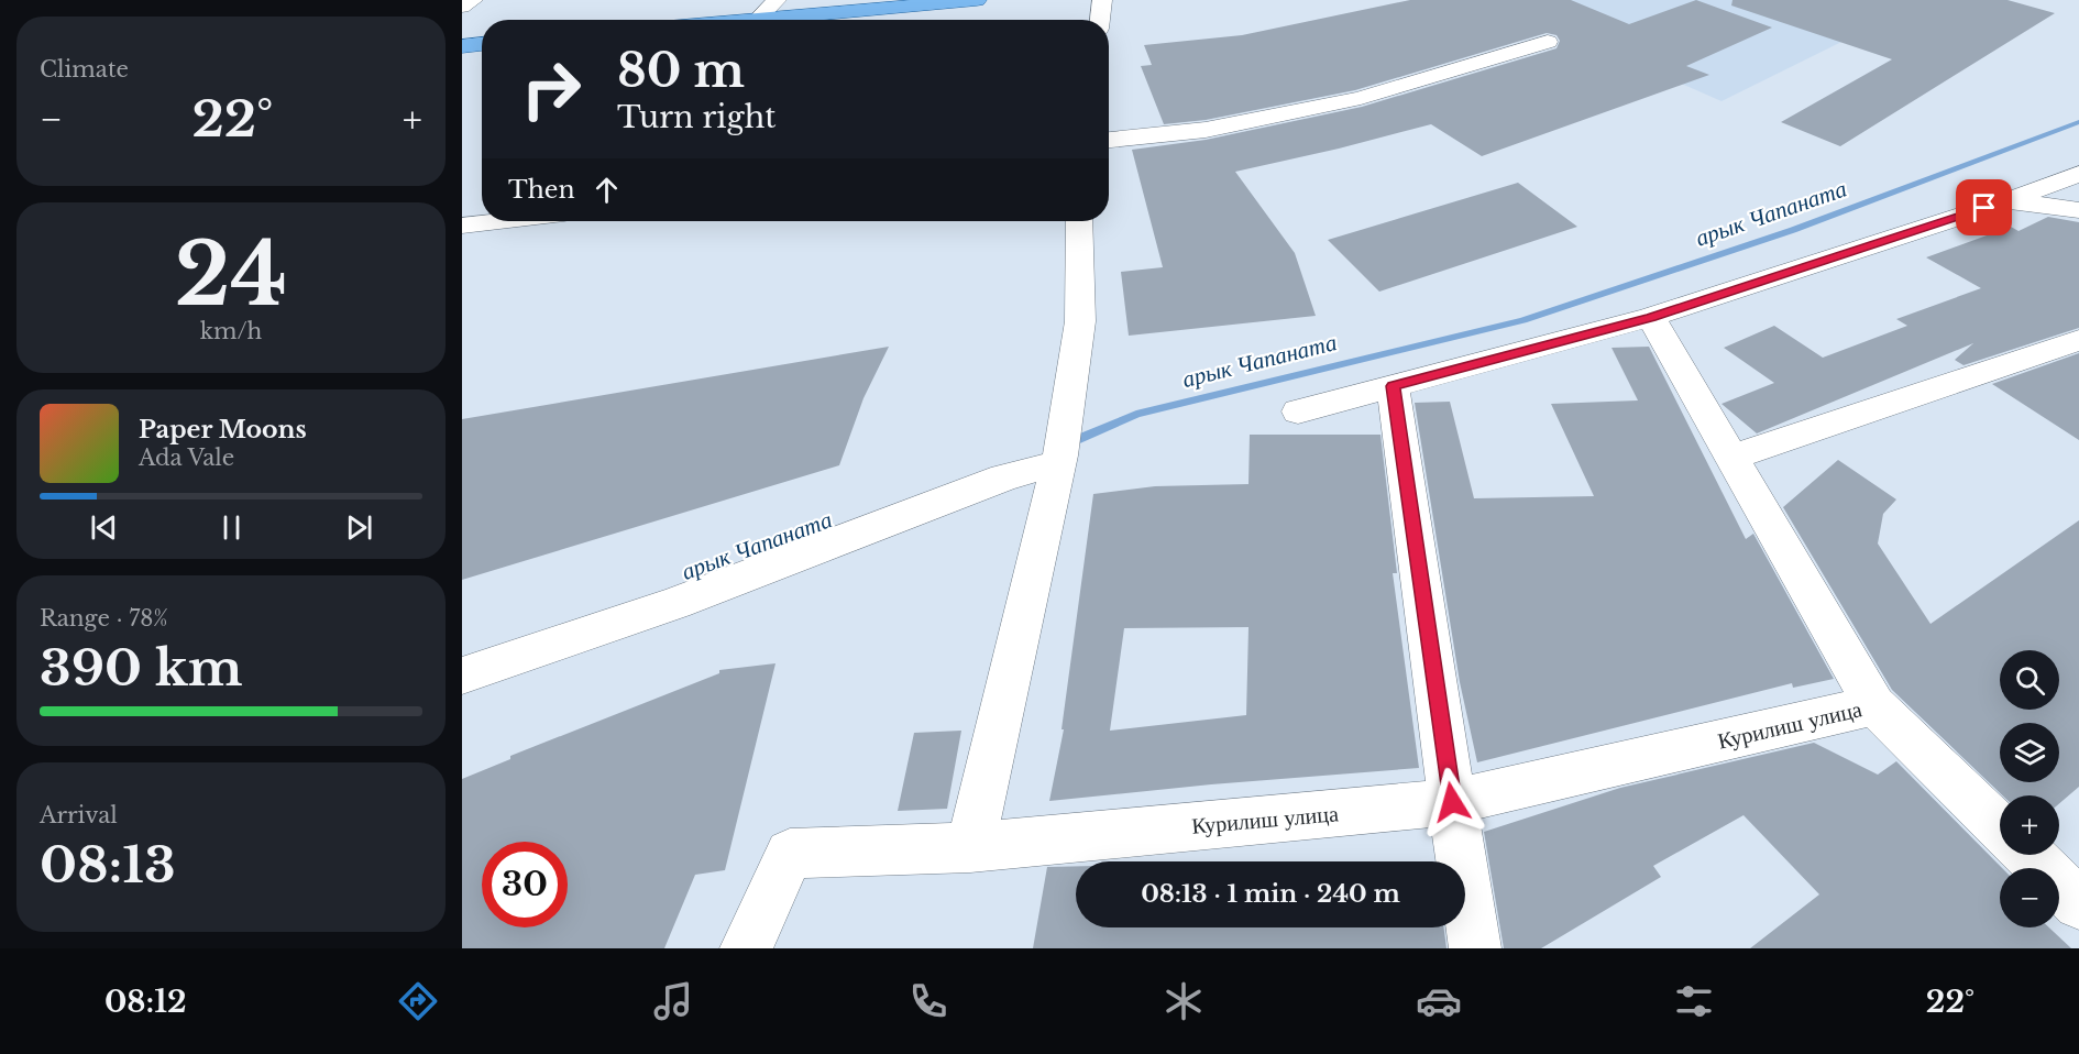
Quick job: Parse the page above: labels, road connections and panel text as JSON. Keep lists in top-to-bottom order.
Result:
{
  "streets": {
    "street": ["Курилиш улица"]
  },
  "water": ["арык Чапаната"],
  "page": {
    "tile": [
      "Climate",
      ["24", "km/h"],
      ["Range · 78%", "390 km"],
      ["Arrival", "08:13"]
    ],
    "turn": ["80 m", "Turn right"],
    "heat": ["−", "22°", "+"],
    "then": "Then",
    "song": ["Paper Moons", "Ada Vale"],
    "map_buttons": ["+", "−"],
    "limit": "30",
    "trip": "08:13 · 1 min · 240 m",
    "tabs": ["08:12", "22°"]
  }
}
